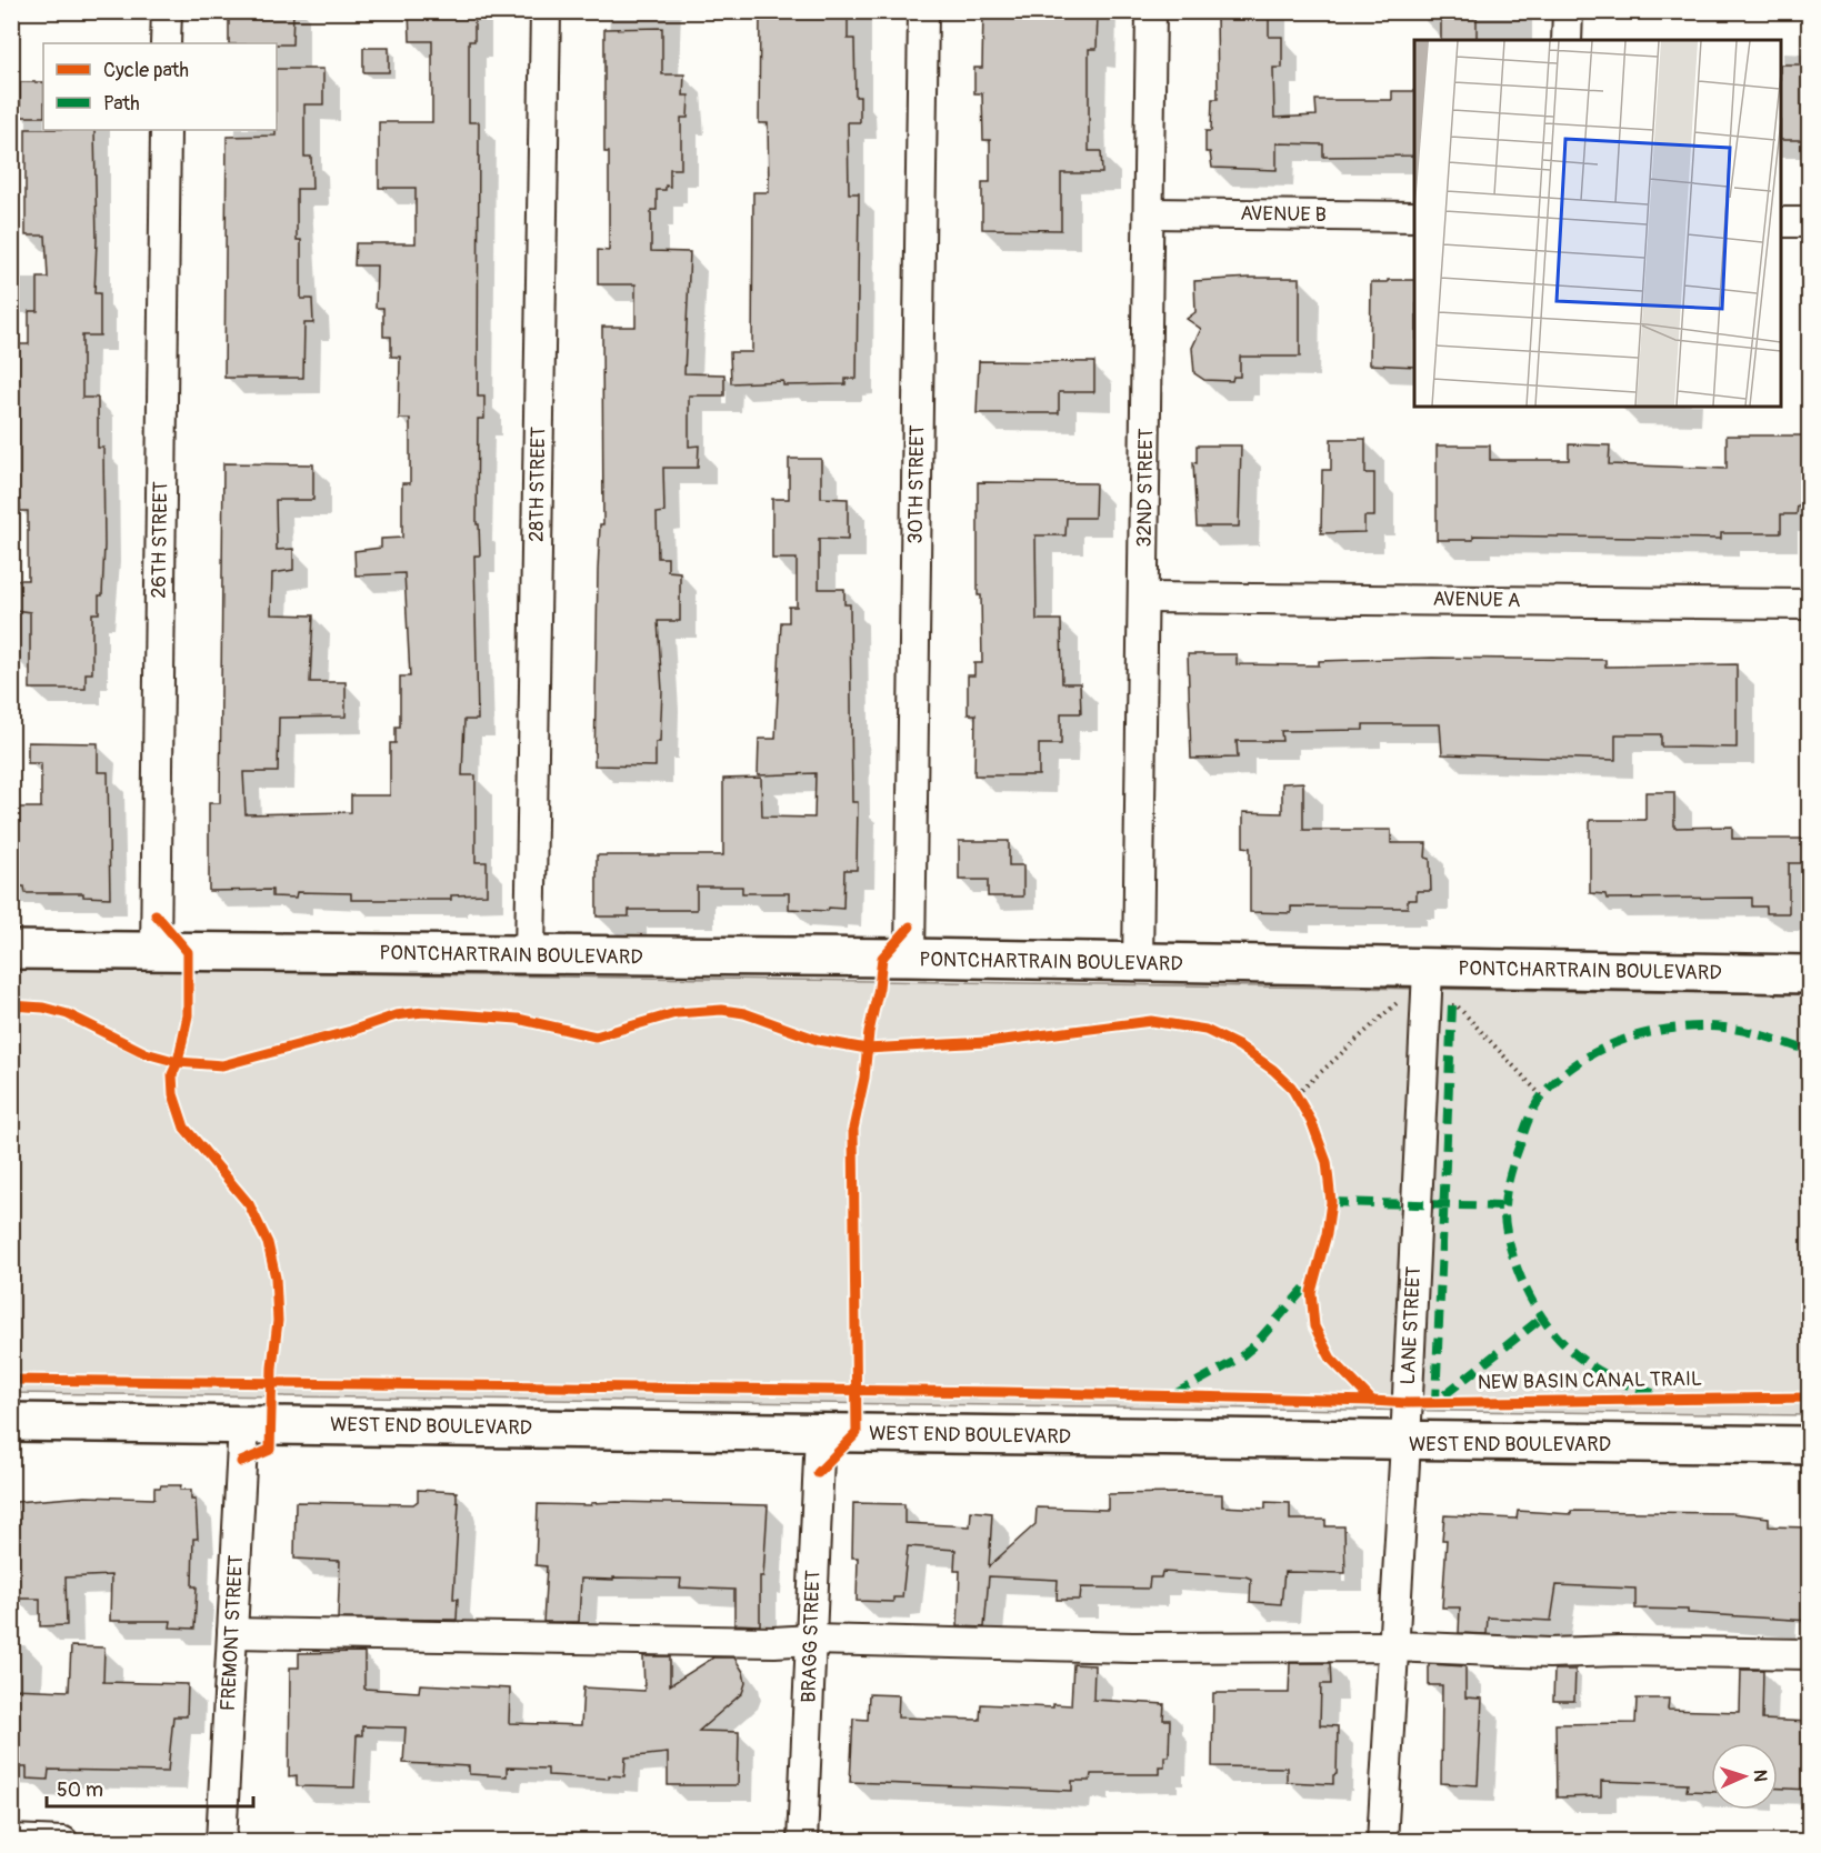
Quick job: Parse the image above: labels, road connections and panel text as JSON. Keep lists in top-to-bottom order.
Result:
{
  "streets": {
    "main road": ["PONTCHARTRAIN BOULEVARD", "WEST END BOULEVARD"],
    "street": [
      "AVENUE B",
      "28TH STREET",
      "30TH STREET",
      "32ND STREET",
      "26TH STREET",
      "AVENUE A",
      "LANE STREET",
      "FREMONT STREET",
      "BRAGG STREET"
    ],
    "cycle path": ["NEW BASIN CANAL TRAIL"]
  },
  "crossings": [
    ["AVENUE B", "32ND STREET"],
    ["28TH STREET", "PONTCHARTRAIN BOULEVARD"],
    ["30TH STREET", "PONTCHARTRAIN BOULEVARD"],
    ["32ND STREET", "AVENUE A"],
    ["32ND STREET", "PONTCHARTRAIN BOULEVARD"],
    ["26TH STREET", "PONTCHARTRAIN BOULEVARD"],
    ["PONTCHARTRAIN BOULEVARD", "LANE STREET"],
    ["LANE STREET", "WEST END BOULEVARD"],
    ["WEST END BOULEVARD", "FREMONT STREET"],
    ["WEST END BOULEVARD", "BRAGG STREET"]
  ],
  "legend": ["Cycle path", "Path"],
  "scale_bar": "50 m",
  "north": "right"
}
